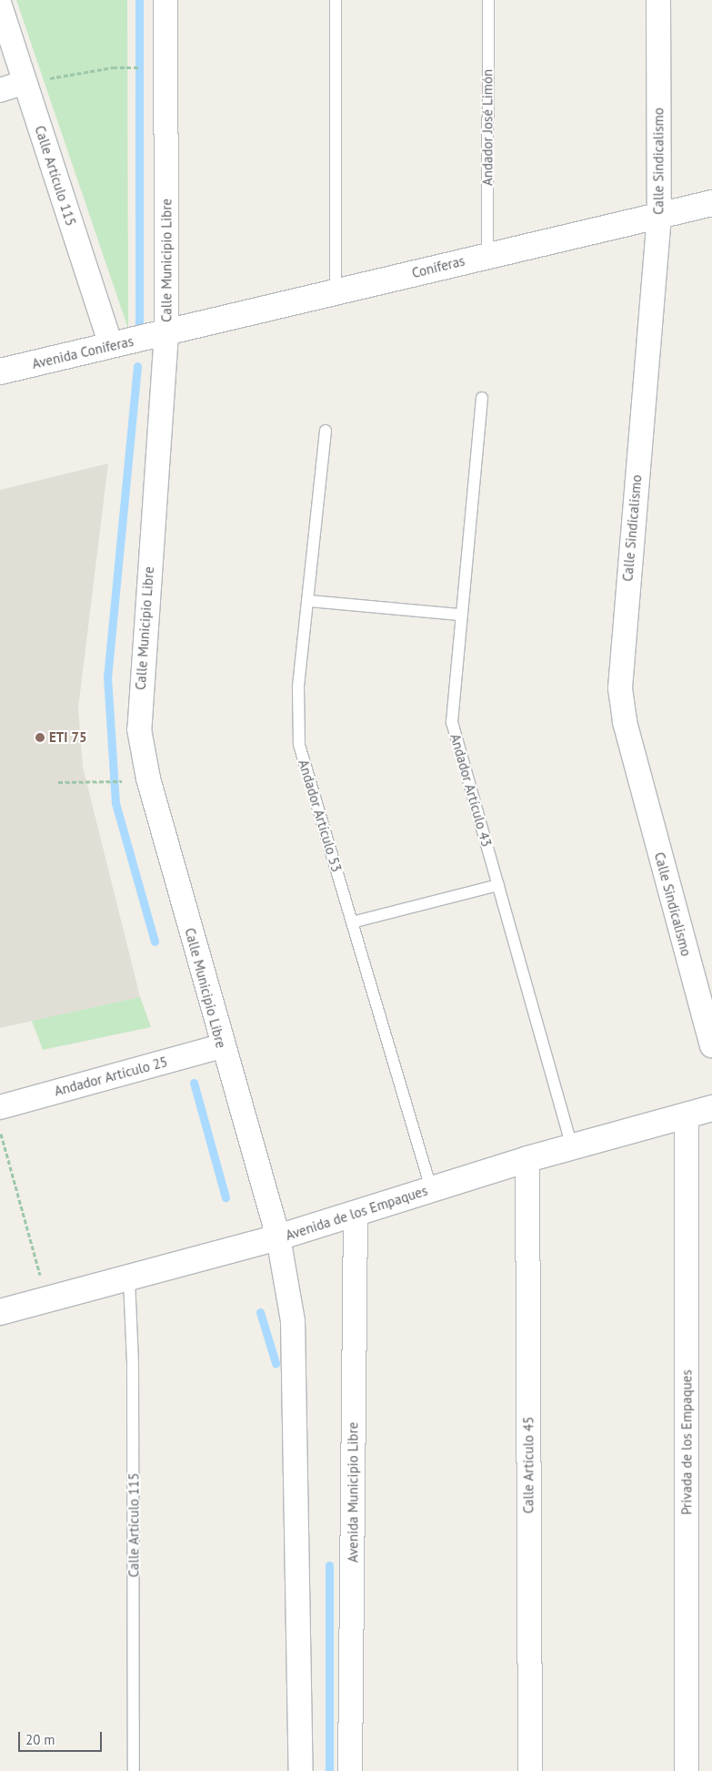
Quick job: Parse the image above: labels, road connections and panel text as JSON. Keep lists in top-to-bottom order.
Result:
{
  "streets": {
    "main road": ["Coníferas", "Avenida Coníferas", "Avenida de los Empaques"],
    "street": [
      "Calle Sindicalismo",
      "Calle Artículo 115",
      "Calle Municipio Libre",
      "Andador Artículo 25",
      "Privada de los Empaques",
      "Calle Artículo 45",
      "Avenida Municipio Libre"
    ],
    "lane": ["Andador José Limón", "Andador Artículo 43", "Andador Artículo 53"]
  },
  "crossings": [
    ["Andador José Limón", "Coníferas"],
    ["Calle Sindicalismo", "Coníferas"],
    ["Calle Artículo 115", "Avenida Coníferas"],
    ["Calle Artículo 115", "Avenida de los Empaques"],
    ["Calle Municipio Libre", "Coníferas"],
    ["Calle Municipio Libre", "Avenida Coníferas"],
    ["Calle Municipio Libre", "Andador Artículo 25"],
    ["Calle Municipio Libre", "Avenida de los Empaques"],
    ["Coníferas", "Avenida Coníferas"],
    ["Andador Artículo 43", "Avenida de los Empaques"],
    ["Andador Artículo 53", "Avenida de los Empaques"],
    ["Avenida de los Empaques", "Privada de los Empaques"],
    ["Avenida de los Empaques", "Calle Artículo 45"],
    ["Avenida de los Empaques", "Avenida Municipio Libre"]
  ],
  "places": ["ETI 75"],
  "scale_bar": "20 m"
}
